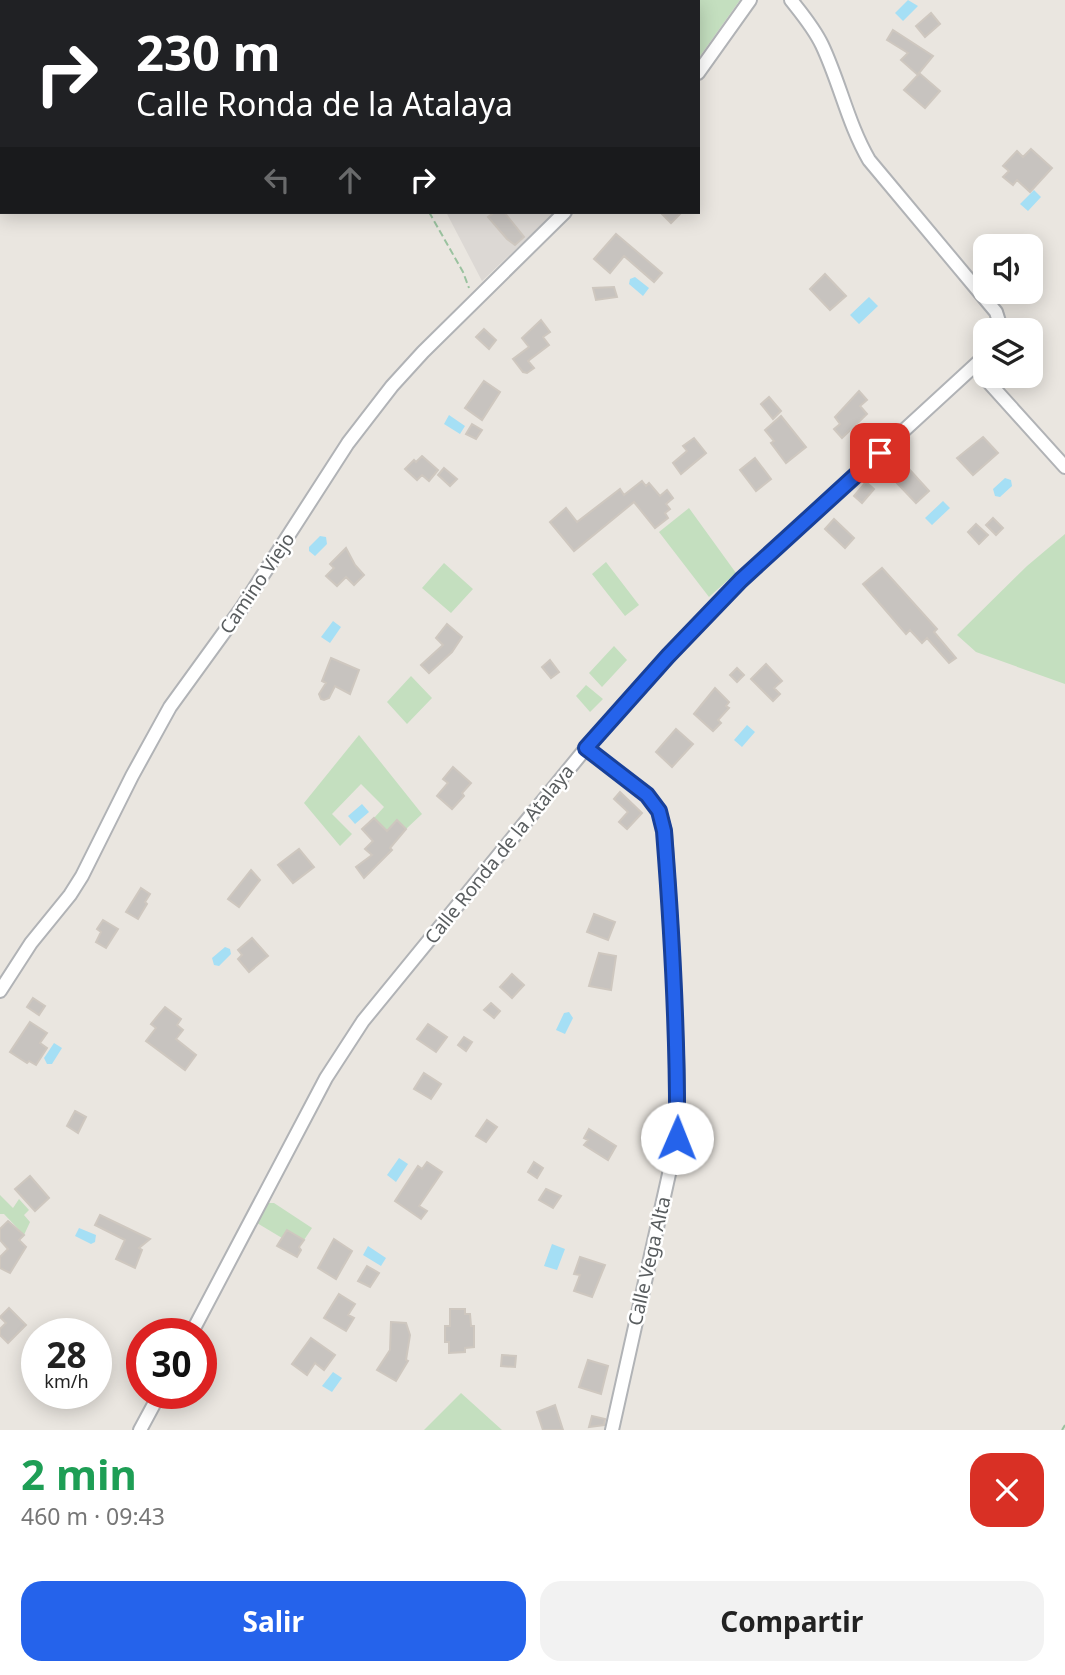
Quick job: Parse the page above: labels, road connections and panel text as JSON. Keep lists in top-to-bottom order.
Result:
{
  "streets": {
    "street": ["Camino Viejo", "Calle Ronda de la Atalaya", "Calle Vega Alta"]
  },
  "crossings": [
    ["Calle Ronda de la Atalaya", "Calle Vega Alta"]
  ],
  "page": {
    "turn": ["230 m", "Calle Ronda de la Atalaya"],
    "speed": "28 km/h",
    "limit": "30",
    "heading": ["2 min", "460 m · 09:43"],
    "buttons": ["Salir", "Compartir"]
  }
}
